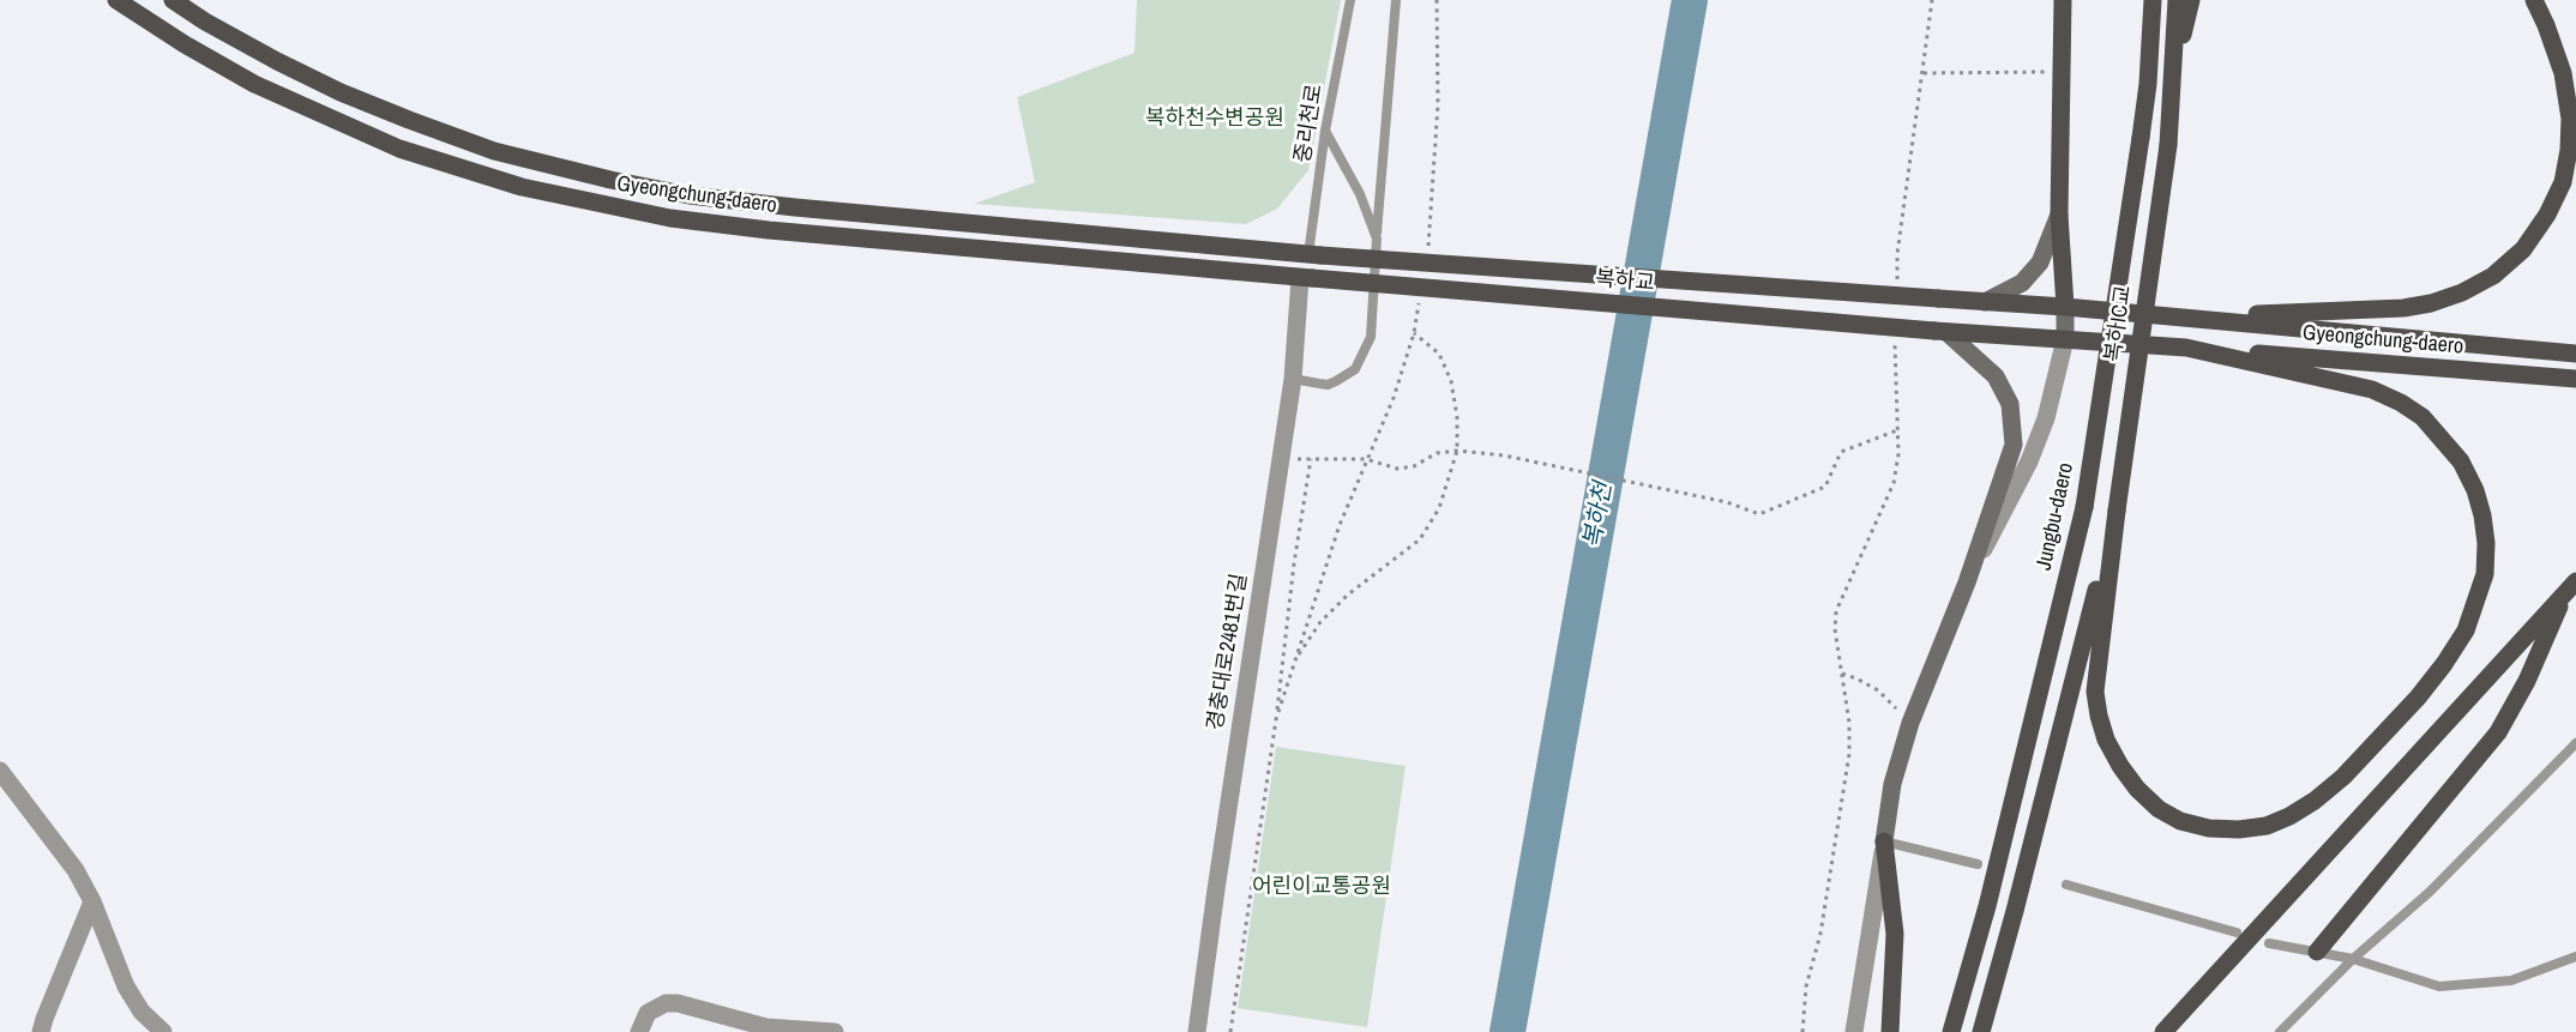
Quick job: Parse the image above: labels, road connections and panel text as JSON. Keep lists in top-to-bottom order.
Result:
{
  "streets": {
    "main road": [
      "Gyeongchung-daero",
      "복하교",
      "복하IC교",
      "Jungbu-daero"
    ],
    "street": ["경충대로2481번길"],
    "lane": ["중리천로"]
  },
  "crossings": [
    ["중리천로", "Gyeongchung-daero"],
    ["중리천로", "복하교"],
    ["Gyeongchung-daero", "복하교"],
    ["Gyeongchung-daero", "경충대로2481번길"],
    ["복하교", "경충대로2481번길"]
  ],
  "water": ["복하천"],
  "parks": ["복하천수변공원", "어린이교통공원"]
}
